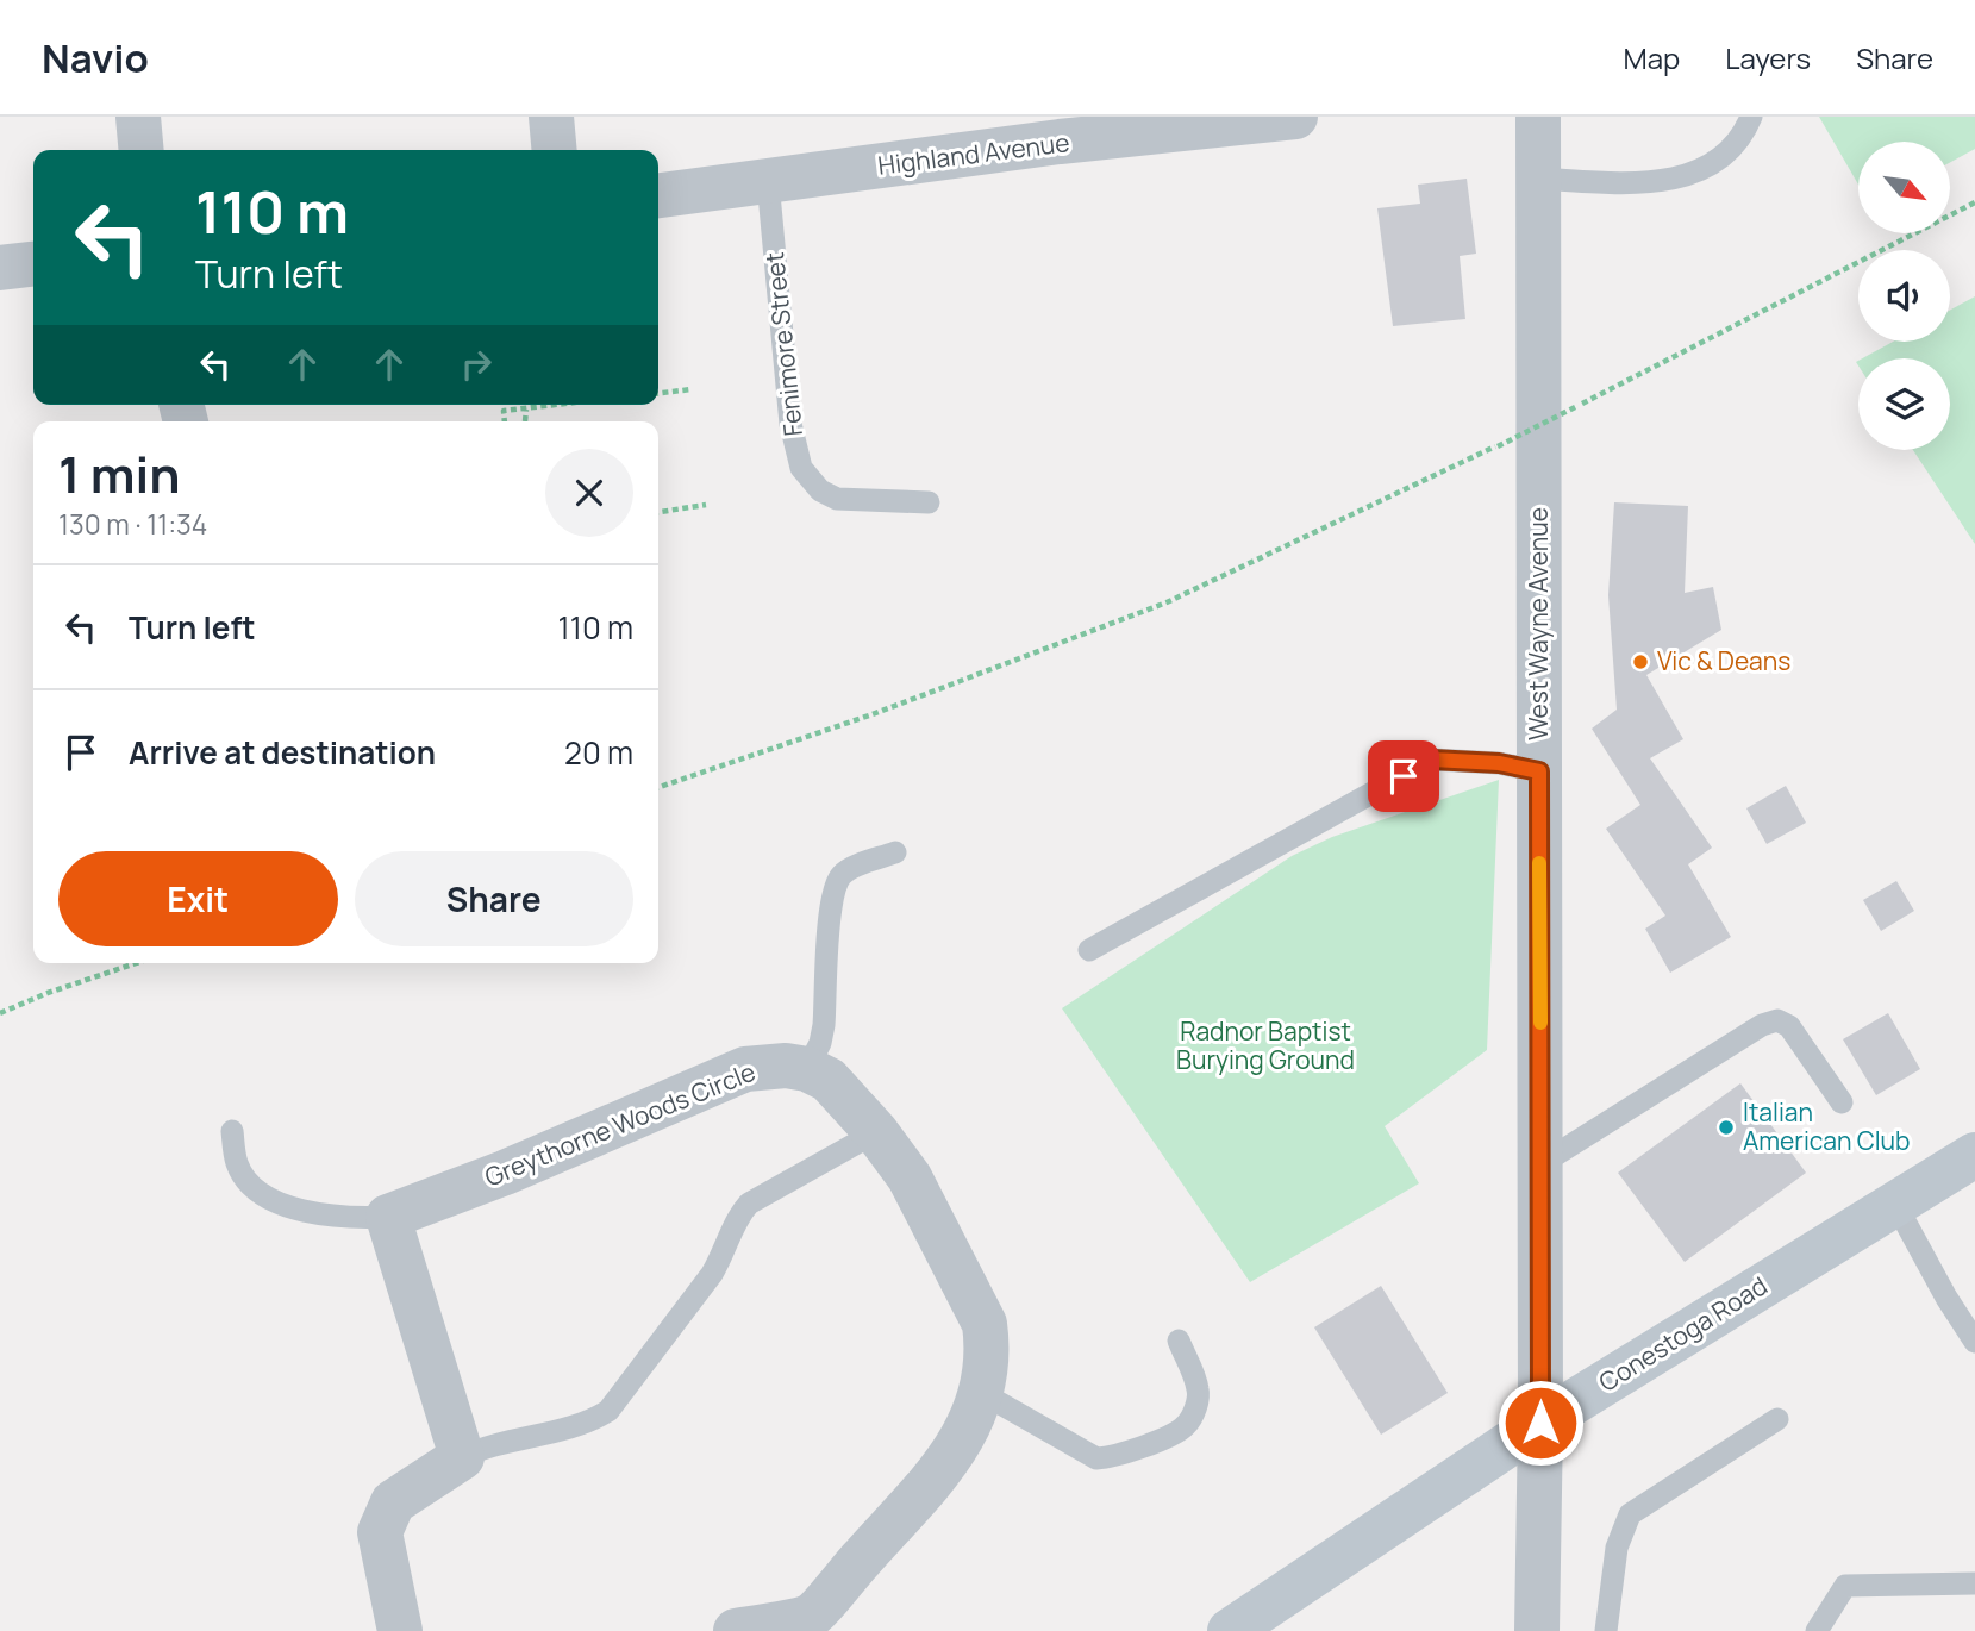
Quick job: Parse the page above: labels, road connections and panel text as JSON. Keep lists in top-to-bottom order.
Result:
{
  "streets": {
    "main road": ["Conestoga Road"],
    "street": ["Highland Avenue", "West Wayne Avenue", "Greythorne Woods Circle"],
    "lane": ["Fenimore Street"]
  },
  "crossings": [
    ["Highland Avenue", "Fenimore Street"],
    ["West Wayne Avenue", "Conestoga Road"]
  ],
  "parks": ["Radnor Baptist Burying Ground"],
  "places": ["Vic & Deans", "Italian American Club"],
  "north": "bottom right",
  "page": {
    "header": "Navio",
    "nav": ["Map", "Layers", "Share"],
    "turn": ["110 m", "Turn left"],
    "heading": ["1 min", "130 m · 11:34"],
    "list": [
      {
        "name": "Turn left",
        "value": "110 m"
      },
      {
        "name": "Arrive at destination",
        "value": "20 m"
      }
    ],
    "buttons": ["Exit", "Share"]
  }
}
